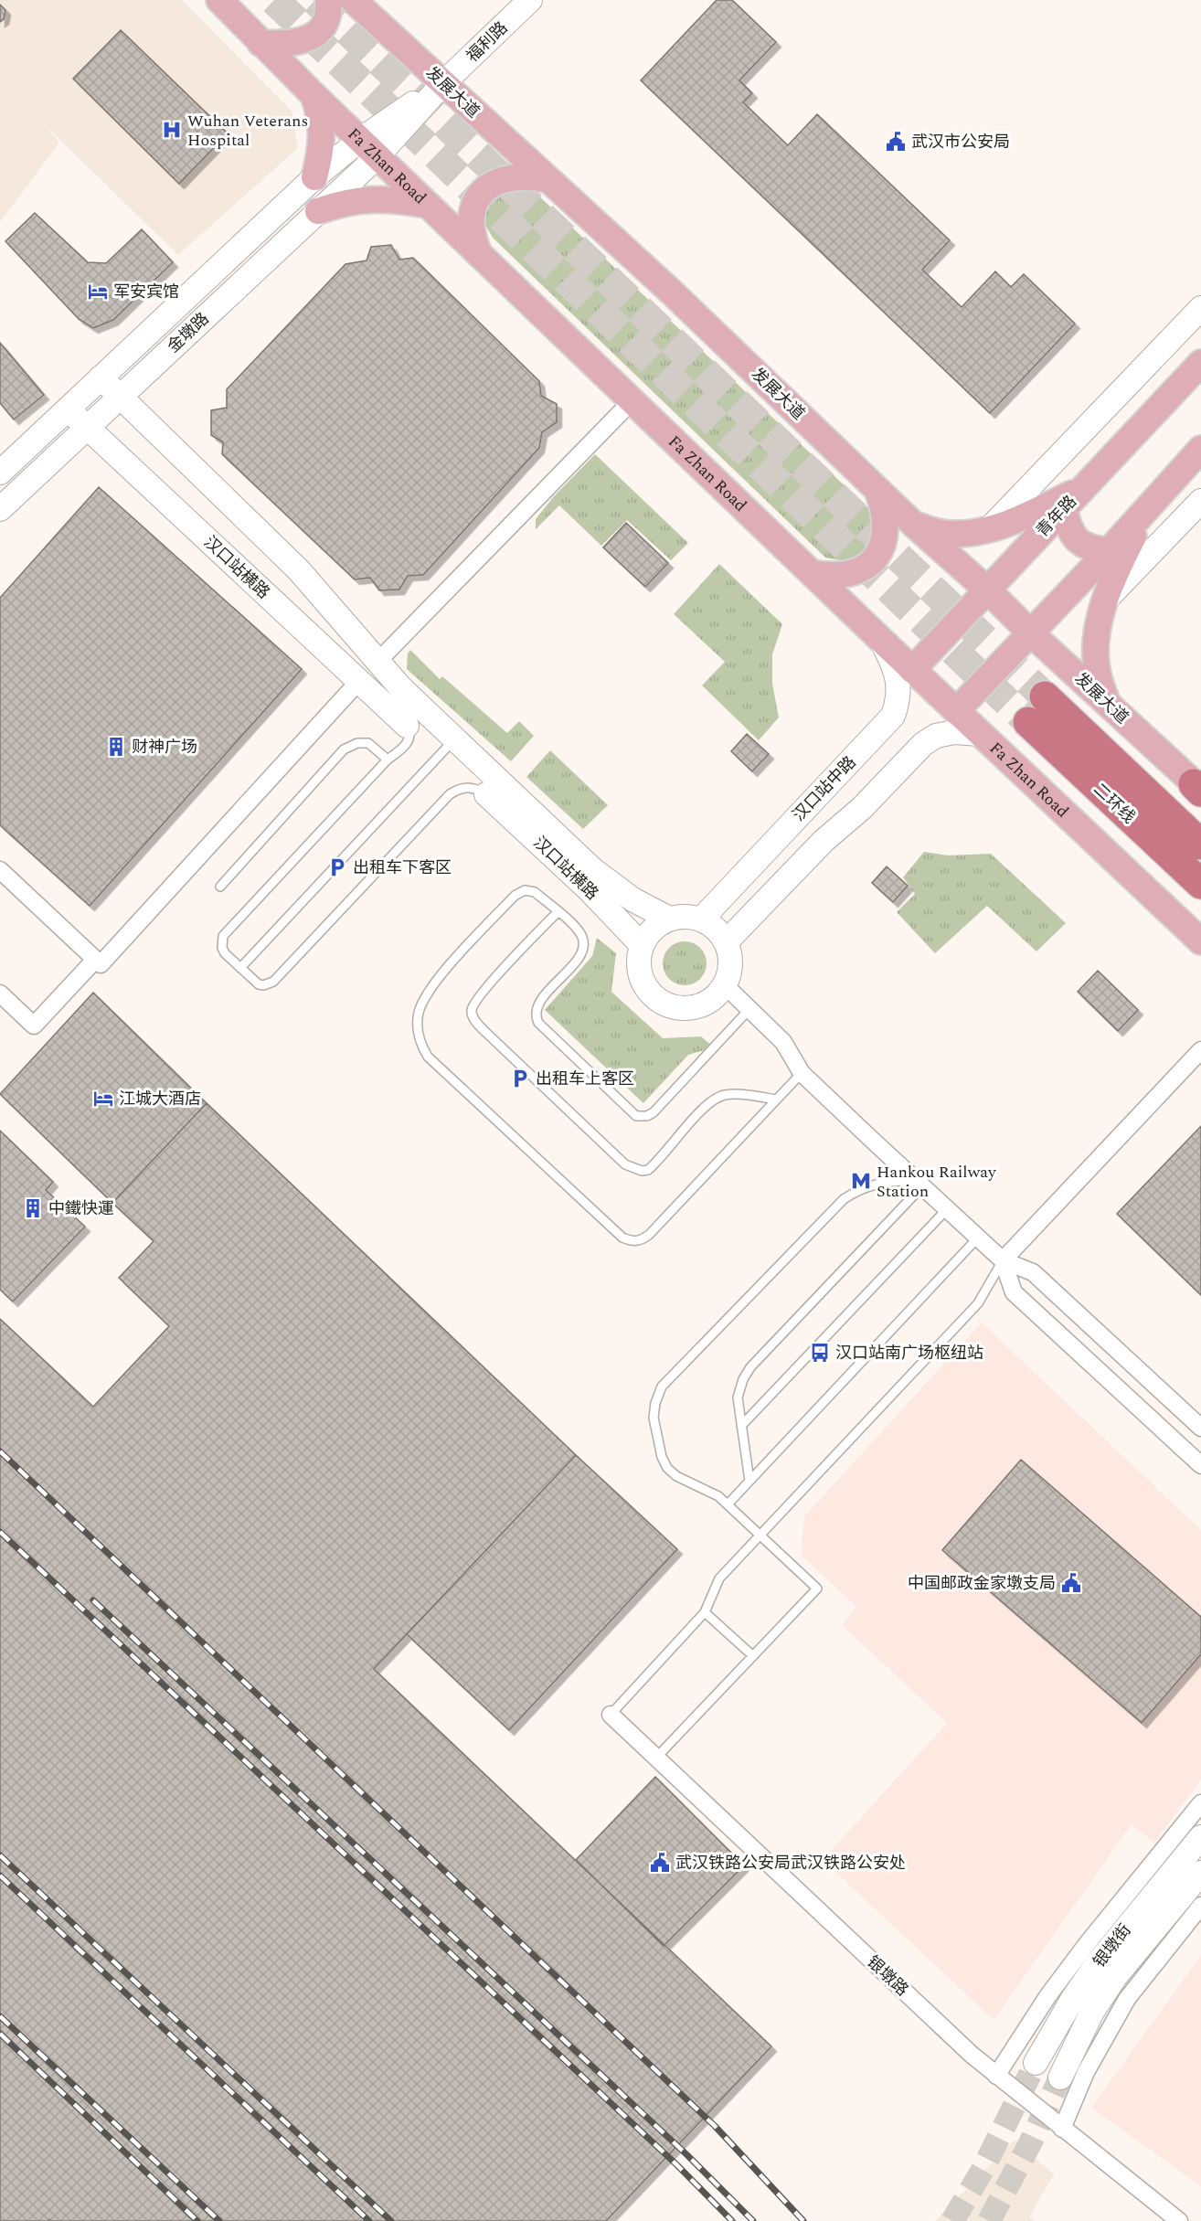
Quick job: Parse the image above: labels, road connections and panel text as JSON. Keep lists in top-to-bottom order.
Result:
{
  "streets": {
    "highway": ["二环线"],
    "main road": [
      "福利路",
      "发展大道",
      "Fa Zhan Road",
      "金墩路",
      "青年路",
      "汉口站横路",
      "汉口站中路",
      "银墩街"
    ],
    "street": ["银墩路"]
  },
  "crossings": [
    ["福利路", "发展大道"],
    ["福利路", "Fa Zhan Road"],
    ["福利路", "金墩路"],
    ["发展大道", "青年路"],
    ["Fa Zhan Road", "金墩路"],
    ["Fa Zhan Road", "青年路"],
    ["Fa Zhan Road", "汉口站中路"],
    ["金墩路", "汉口站横路"],
    ["汉口站横路", "汉口站中路"]
  ],
  "places": {
    "hospital": ["Wuhan Veterans Hospital"],
    "public building": ["武汉市公安局", "中国邮政金家墩支局", "武汉铁路公安局武汉铁路公安处"],
    "hotel": ["军安宾馆", "江城大酒店"],
    "building": ["财神广场", "中鐵快運"],
    "parking": ["出租车下客区", "出租车上客区"],
    "metro station": ["Hankou Railway Station"],
    "bus stop": ["汉口站南广场枢纽站"]
  }
}
